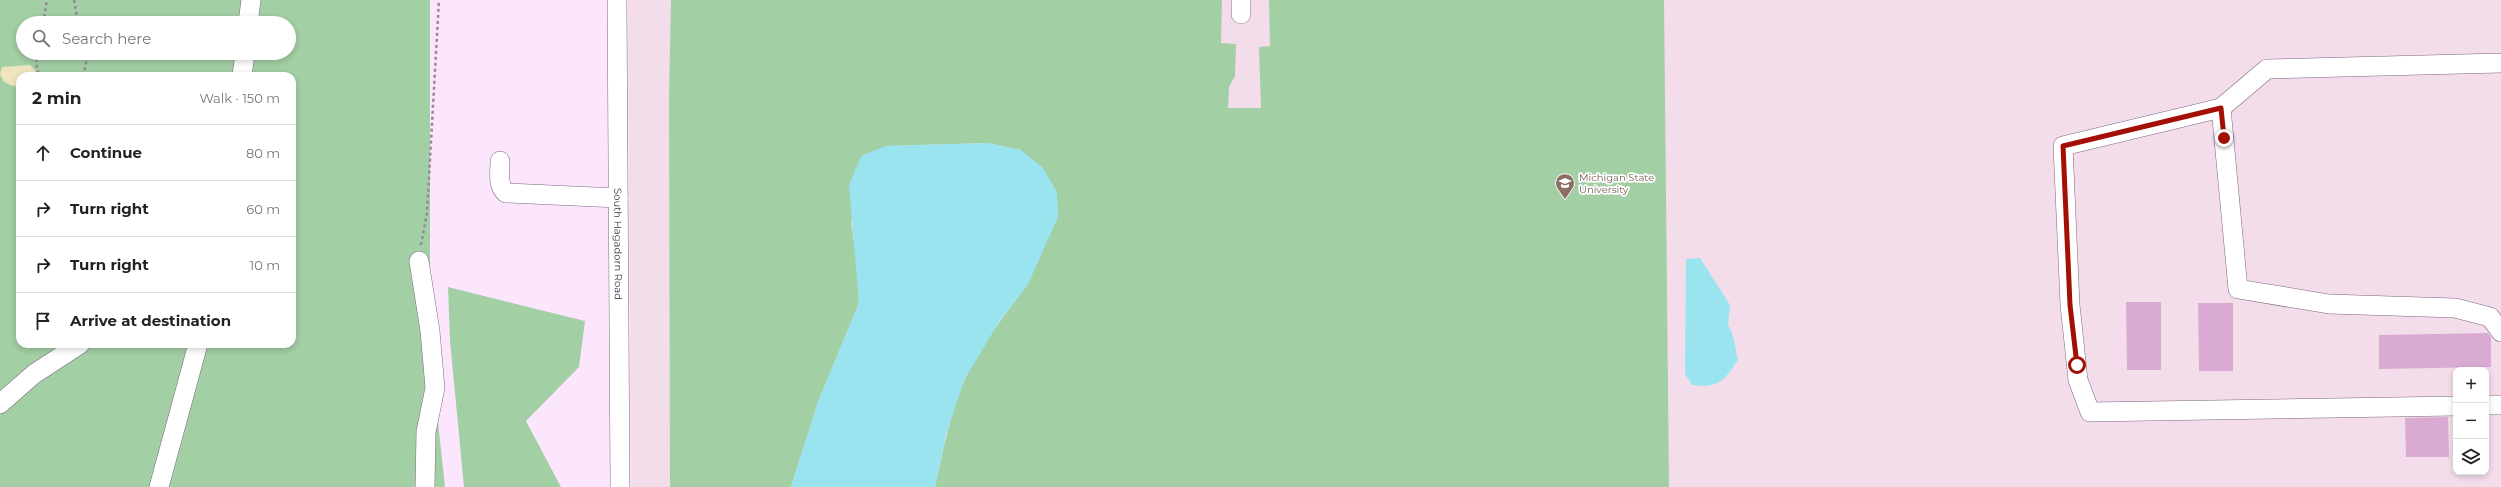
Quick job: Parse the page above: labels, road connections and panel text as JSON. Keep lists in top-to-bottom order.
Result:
{
  "streets": {
    "street": ["South Hagadorn Road"]
  },
  "places": {
    "school or university": ["Michigan State University"]
  },
  "page": {
    "search": "Search here",
    "heading": ["2 min", "Walk · 150 m"],
    "list": [
      ["Continue", "80 m"],
      ["Turn right", "60 m"],
      ["Turn right", "10 m"],
      "Arrive at destination"
    ],
    "map_buttons": ["+", "−"]
  }
}
